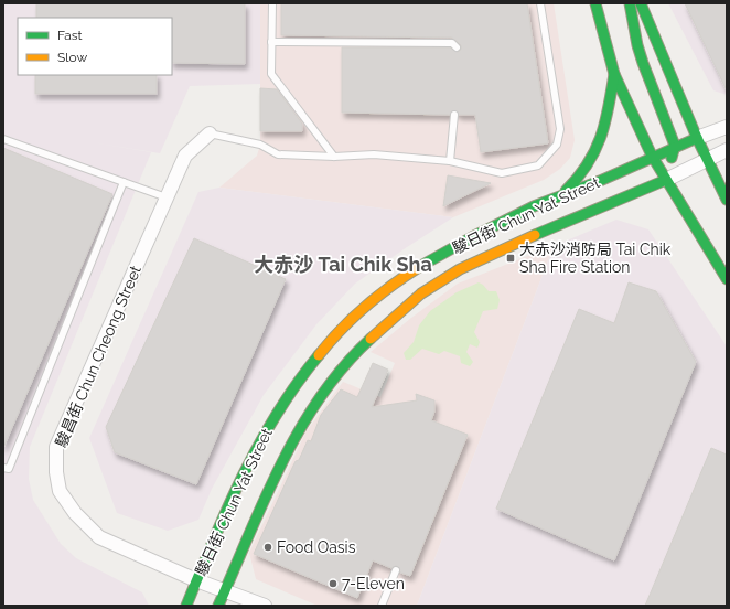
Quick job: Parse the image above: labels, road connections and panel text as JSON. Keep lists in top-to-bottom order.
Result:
{
  "streets": {
    "street": ["駿日街 Chun Yat Street", "駿昌街 Chun Cheong Street"]
  },
  "crossings": [
    ["駿日街 Chun Yat Street", "駿昌街 Chun Cheong Street"]
  ],
  "districts": ["大赤沙 Tai Chik Sha"],
  "places": {
    "transit": ["大赤沙消防局 Tai Chik Sha Fire Station"],
    "other": ["Food Oasis", "7-Eleven"]
  },
  "legend": ["Fast", "Slow"]
}
